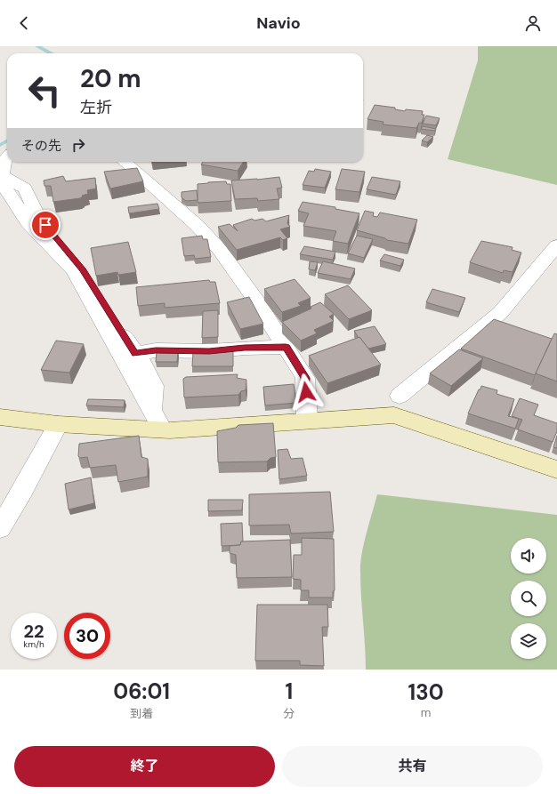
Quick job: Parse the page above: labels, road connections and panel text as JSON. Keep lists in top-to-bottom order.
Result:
{
  "page": {
    "header": "Navio",
    "turn": ["20 m", "左折"],
    "then": "その先",
    "speed": "22 km/h",
    "limit": "30",
    "eta": [
      "06:01",
      "到着",
      "1",
      "分",
      "130",
      "m"
    ],
    "buttons": ["終了", "共有"]
  }
}
